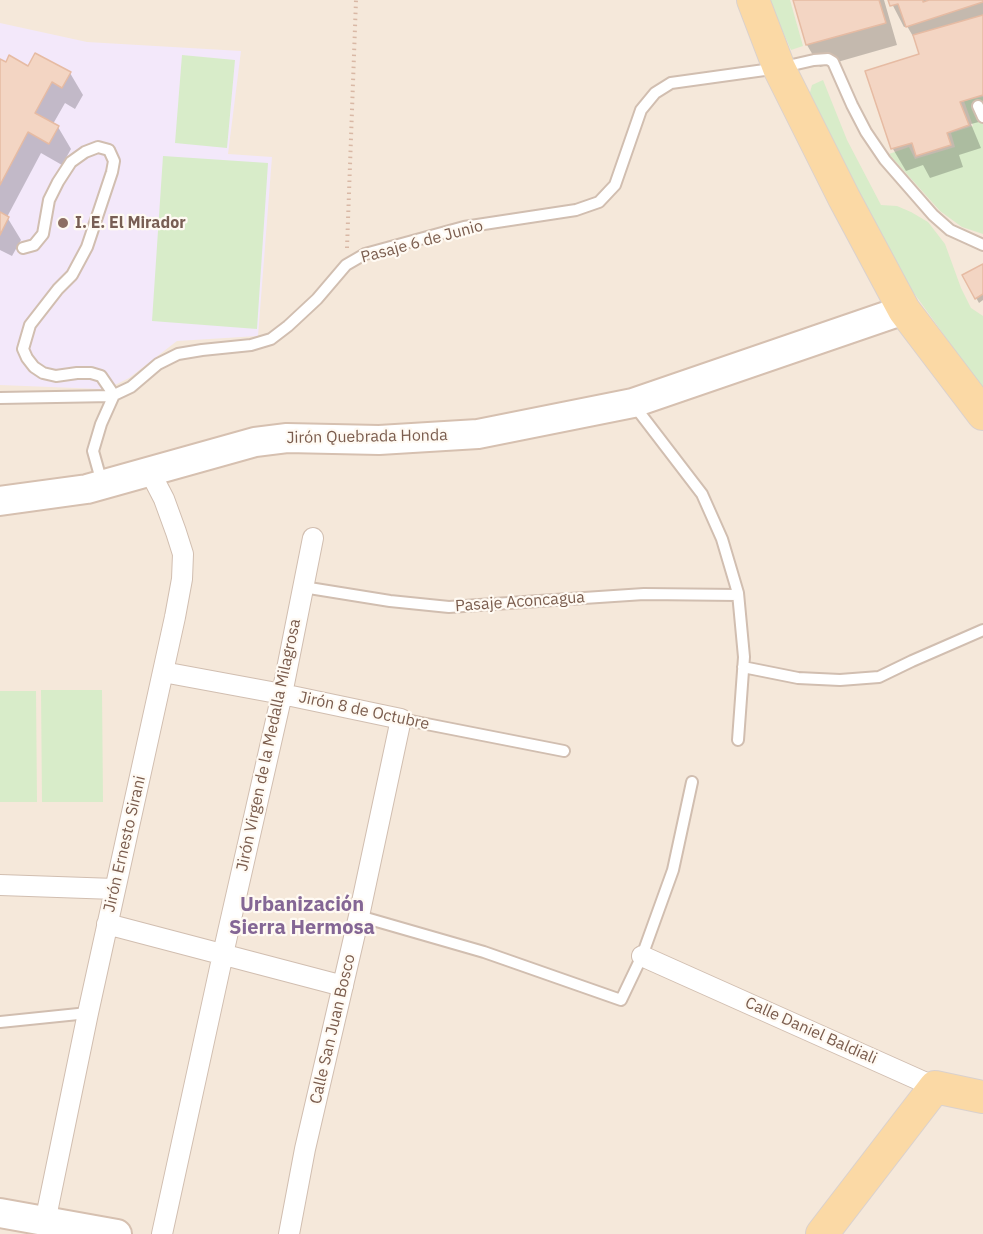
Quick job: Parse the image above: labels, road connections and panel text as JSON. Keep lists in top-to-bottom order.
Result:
{
  "streets": {
    "main road": ["Calle Daniel Baldiali"],
    "street": [
      "Jirón Quebrada Honda",
      "Jirón 8 de Octubre",
      "Jirón Virgen de la Medalla Milagrosa",
      "Jirón Ernesto Sirani",
      "Calle San Juan Bosco"
    ],
    "lane": ["Pasaje 6 de Junio", "Pasaje Aconcagua"]
  },
  "crossings": [
    ["Jirón Quebrada Honda", "Jirón Ernesto Sirani"],
    ["Pasaje Aconcagua", "Jirón Virgen de la Medalla Milagrosa"],
    ["Jirón 8 de Octubre", "Jirón Virgen de la Medalla Milagrosa"],
    ["Jirón 8 de Octubre", "Jirón Ernesto Sirani"],
    ["Jirón 8 de Octubre", "Calle San Juan Bosco"]
  ],
  "districts": ["Urbanización Sierra Hermosa"],
  "places": ["I. E. El Mirador"]
}
